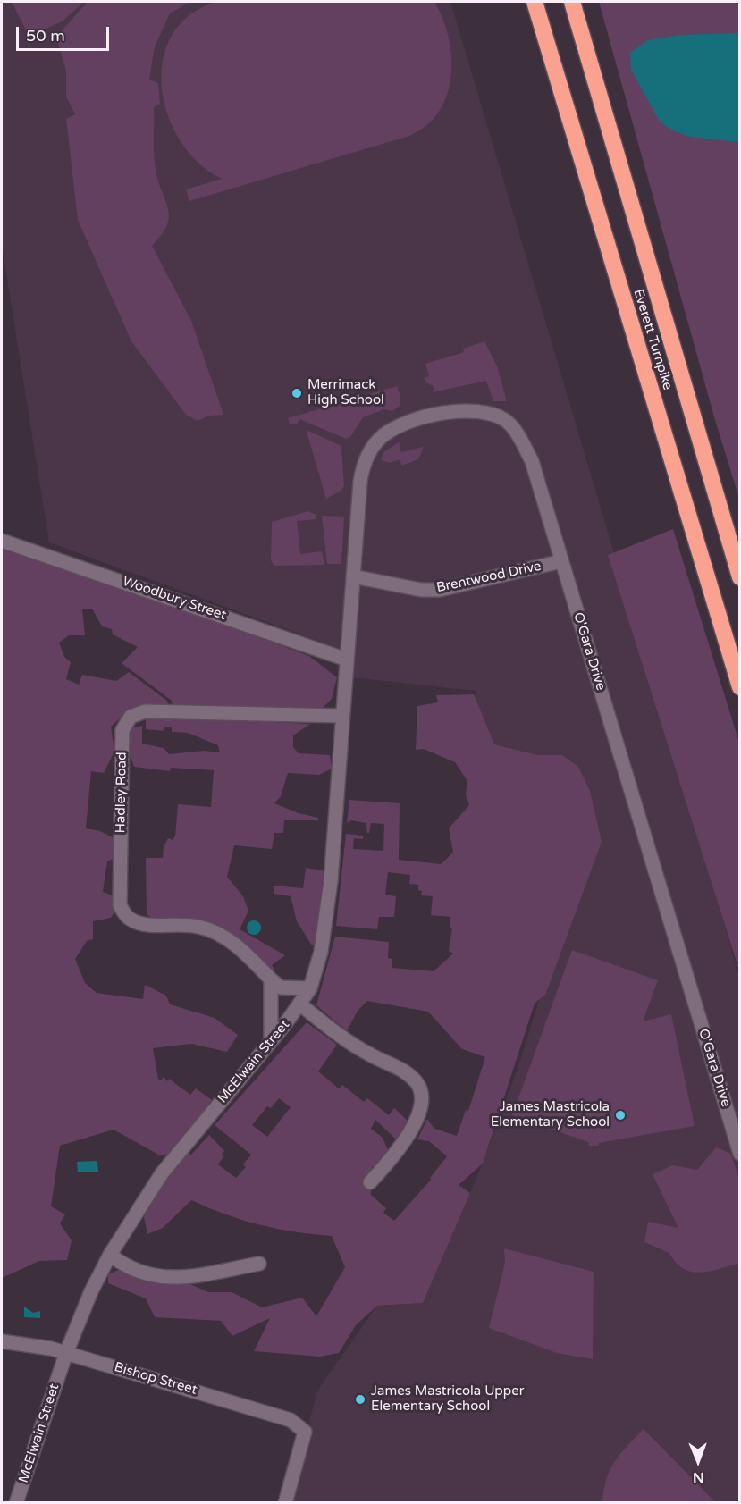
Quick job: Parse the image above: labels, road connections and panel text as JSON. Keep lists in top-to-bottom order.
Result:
{
  "streets": {
    "highway": ["Everett Turnpike"],
    "street": [
      "Brentwood Drive",
      "Woodbury Street",
      "O'Gara Drive",
      "Hadley Road",
      "McElwain Street",
      "Bishop Street"
    ]
  },
  "crossings": [
    ["Brentwood Drive", "O'Gara Drive"],
    ["Brentwood Drive", "McElwain Street"],
    ["Woodbury Street", "McElwain Street"],
    ["O'Gara Drive", "McElwain Street"],
    ["Hadley Road", "McElwain Street"],
    ["McElwain Street", "Bishop Street"]
  ],
  "places": ["Merrimack High School", "James Mastricola Elementary School", "James Mastricola Upper Elementary School"],
  "scale_bar": "50 m",
  "north": "bottom"
}
